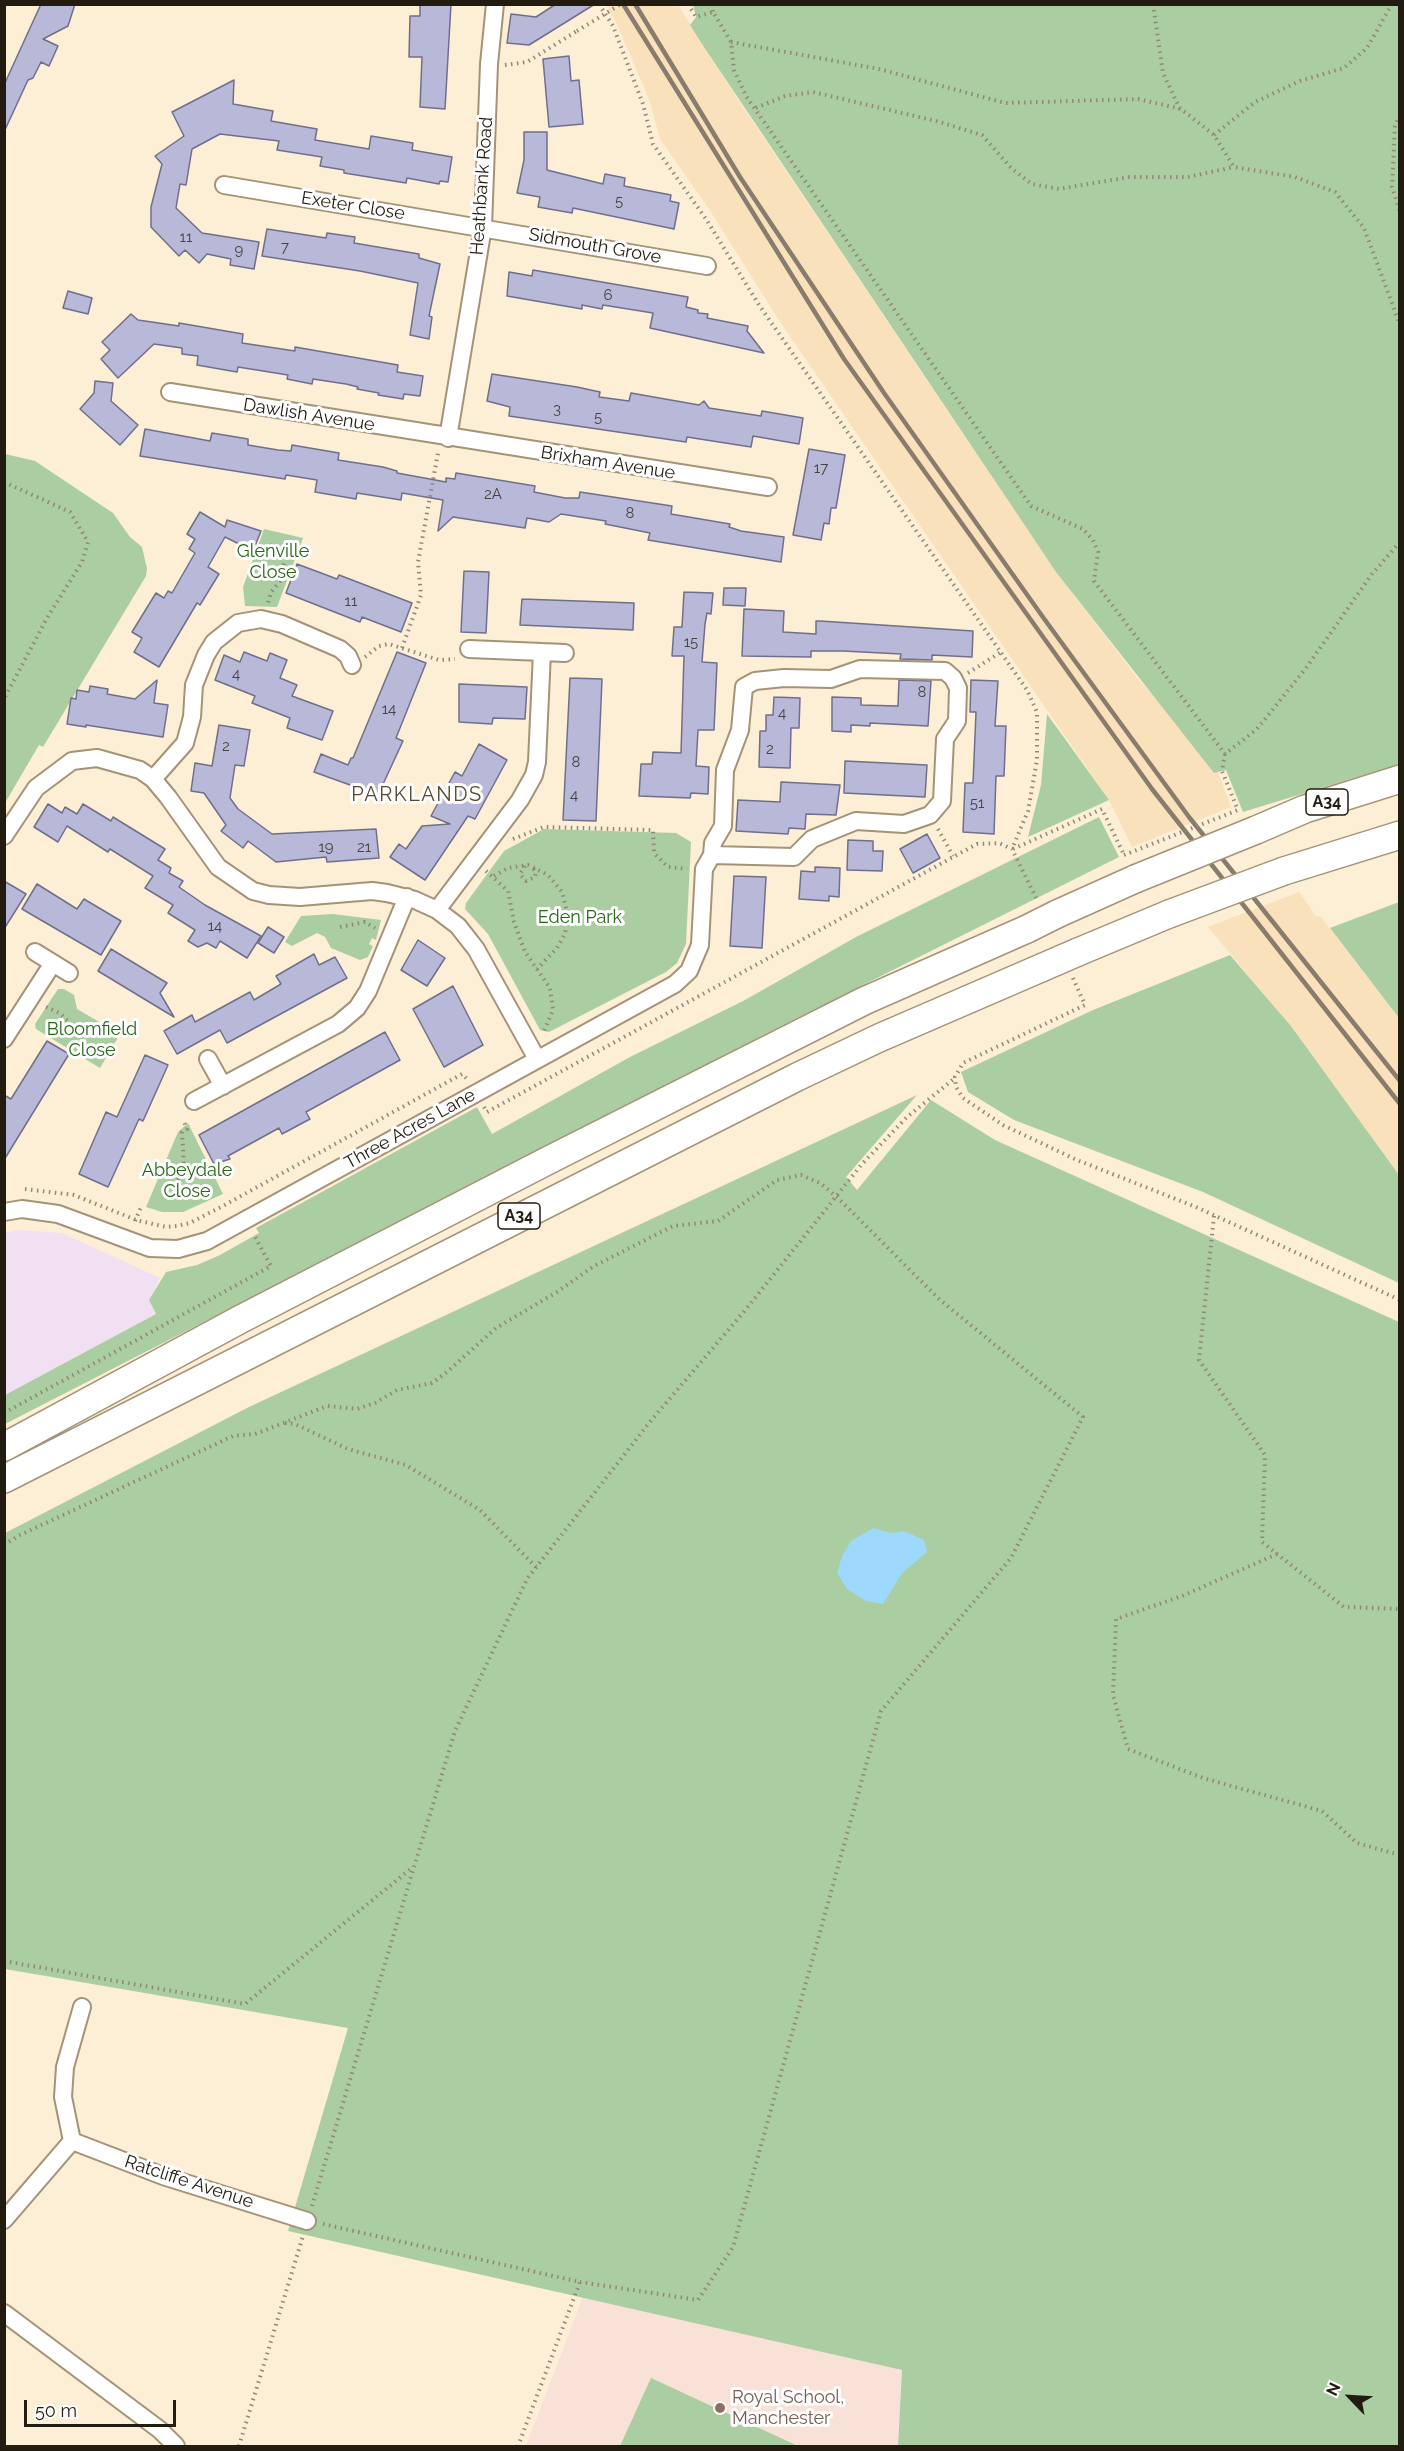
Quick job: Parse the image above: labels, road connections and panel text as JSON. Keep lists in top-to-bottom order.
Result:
{
  "streets": {
    "highway": ["A34"],
    "street": [
      "Heathbank Road",
      "Exeter Close",
      "Sidmouth Grove",
      "Dawlish Avenue",
      "Brixham Avenue",
      "Three Acres Lane",
      "Ratcliffe Avenue"
    ]
  },
  "crossings": [
    ["Heathbank Road", "Exeter Close"],
    ["Heathbank Road", "Sidmouth Grove"],
    ["Heathbank Road", "Dawlish Avenue"],
    ["Heathbank Road", "Brixham Avenue"],
    ["Exeter Close", "Sidmouth Grove"],
    ["Dawlish Avenue", "Brixham Avenue"]
  ],
  "districts": ["PARKLANDS"],
  "parks": [
    "Glenville Close",
    "Eden Park",
    "Bloomfield Close",
    "Abbeydale Close"
  ],
  "places": ["Royal School, Manchester"],
  "house_numbers": [
    "5",
    "11",
    "7",
    "9",
    "6",
    "3",
    "5",
    "17",
    "2A",
    "8",
    "11",
    "15",
    "4",
    "8",
    "14",
    "4",
    "2",
    "2",
    "8",
    "4",
    "51",
    "19",
    "21",
    "14"
  ],
  "scale_bar": "50 m",
  "north": "top left"
}
